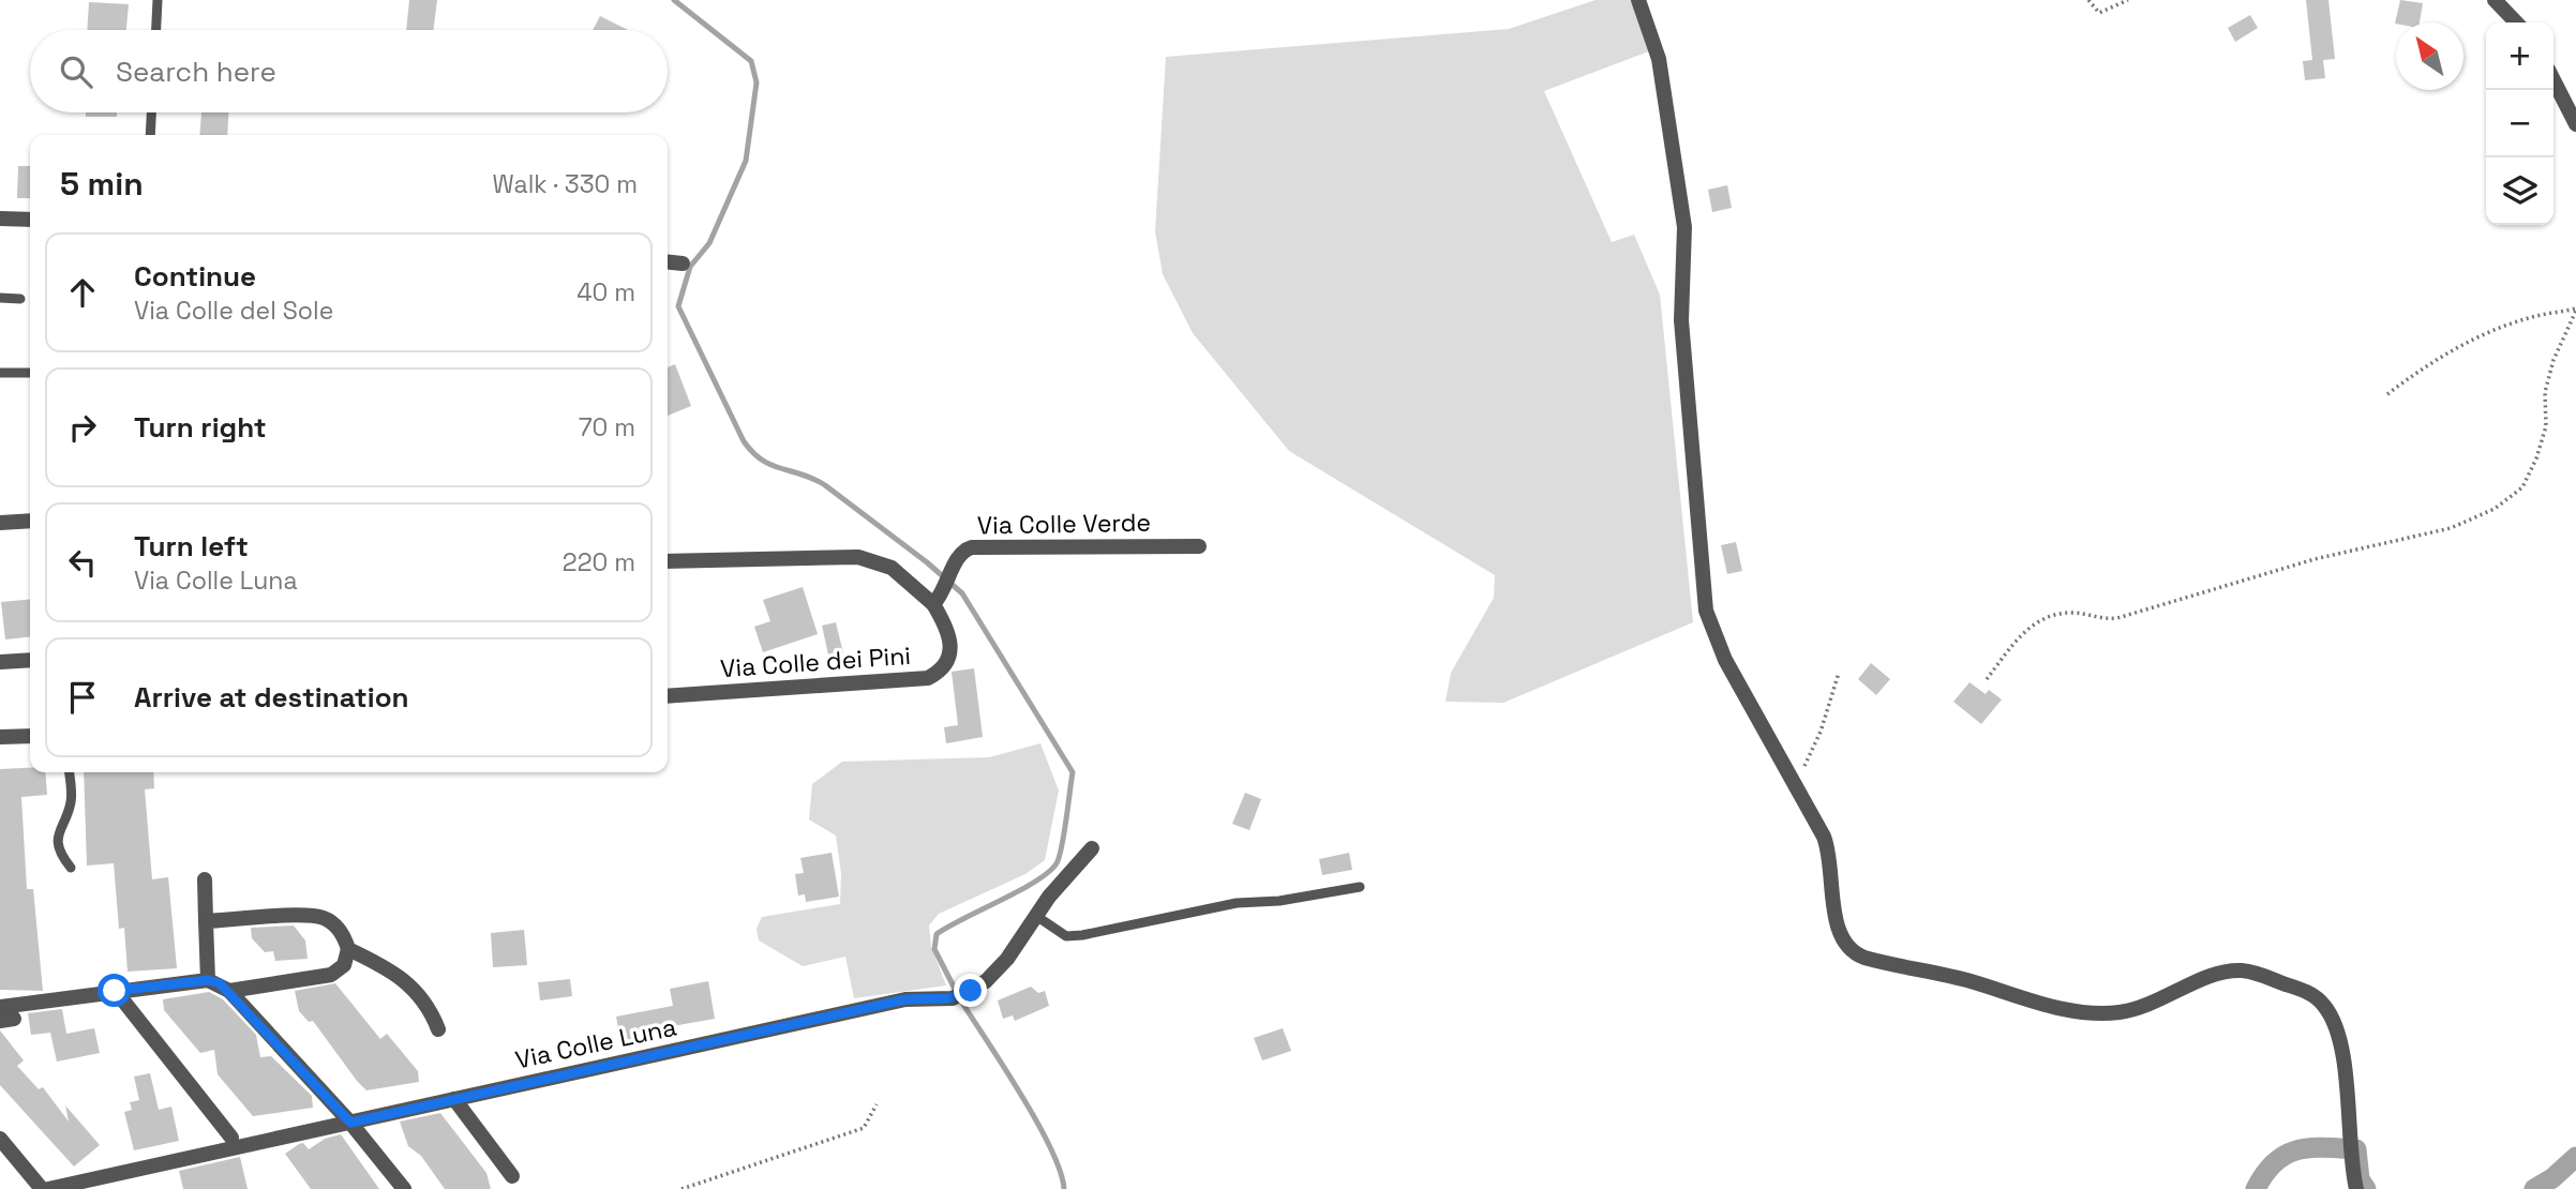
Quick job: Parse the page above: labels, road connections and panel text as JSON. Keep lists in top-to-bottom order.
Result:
{
  "streets": {
    "street": ["Via Colle Verde", "Via Colle dei Pini", "Via Colle Luna"]
  },
  "crossings": [
    ["Via Colle Verde", "Via Colle dei Pini"]
  ],
  "north": "top left",
  "page": {
    "map_buttons": ["+", "−"],
    "search": "Search here",
    "heading": ["5 min", "Walk · 330 m"],
    "list": [
      ["Continue", "Via Colle del Sole", "40 m"],
      ["Turn right", "70 m"],
      ["Turn left", "Via Colle Luna", "220 m"],
      "Arrive at destination"
    ]
  }
}
